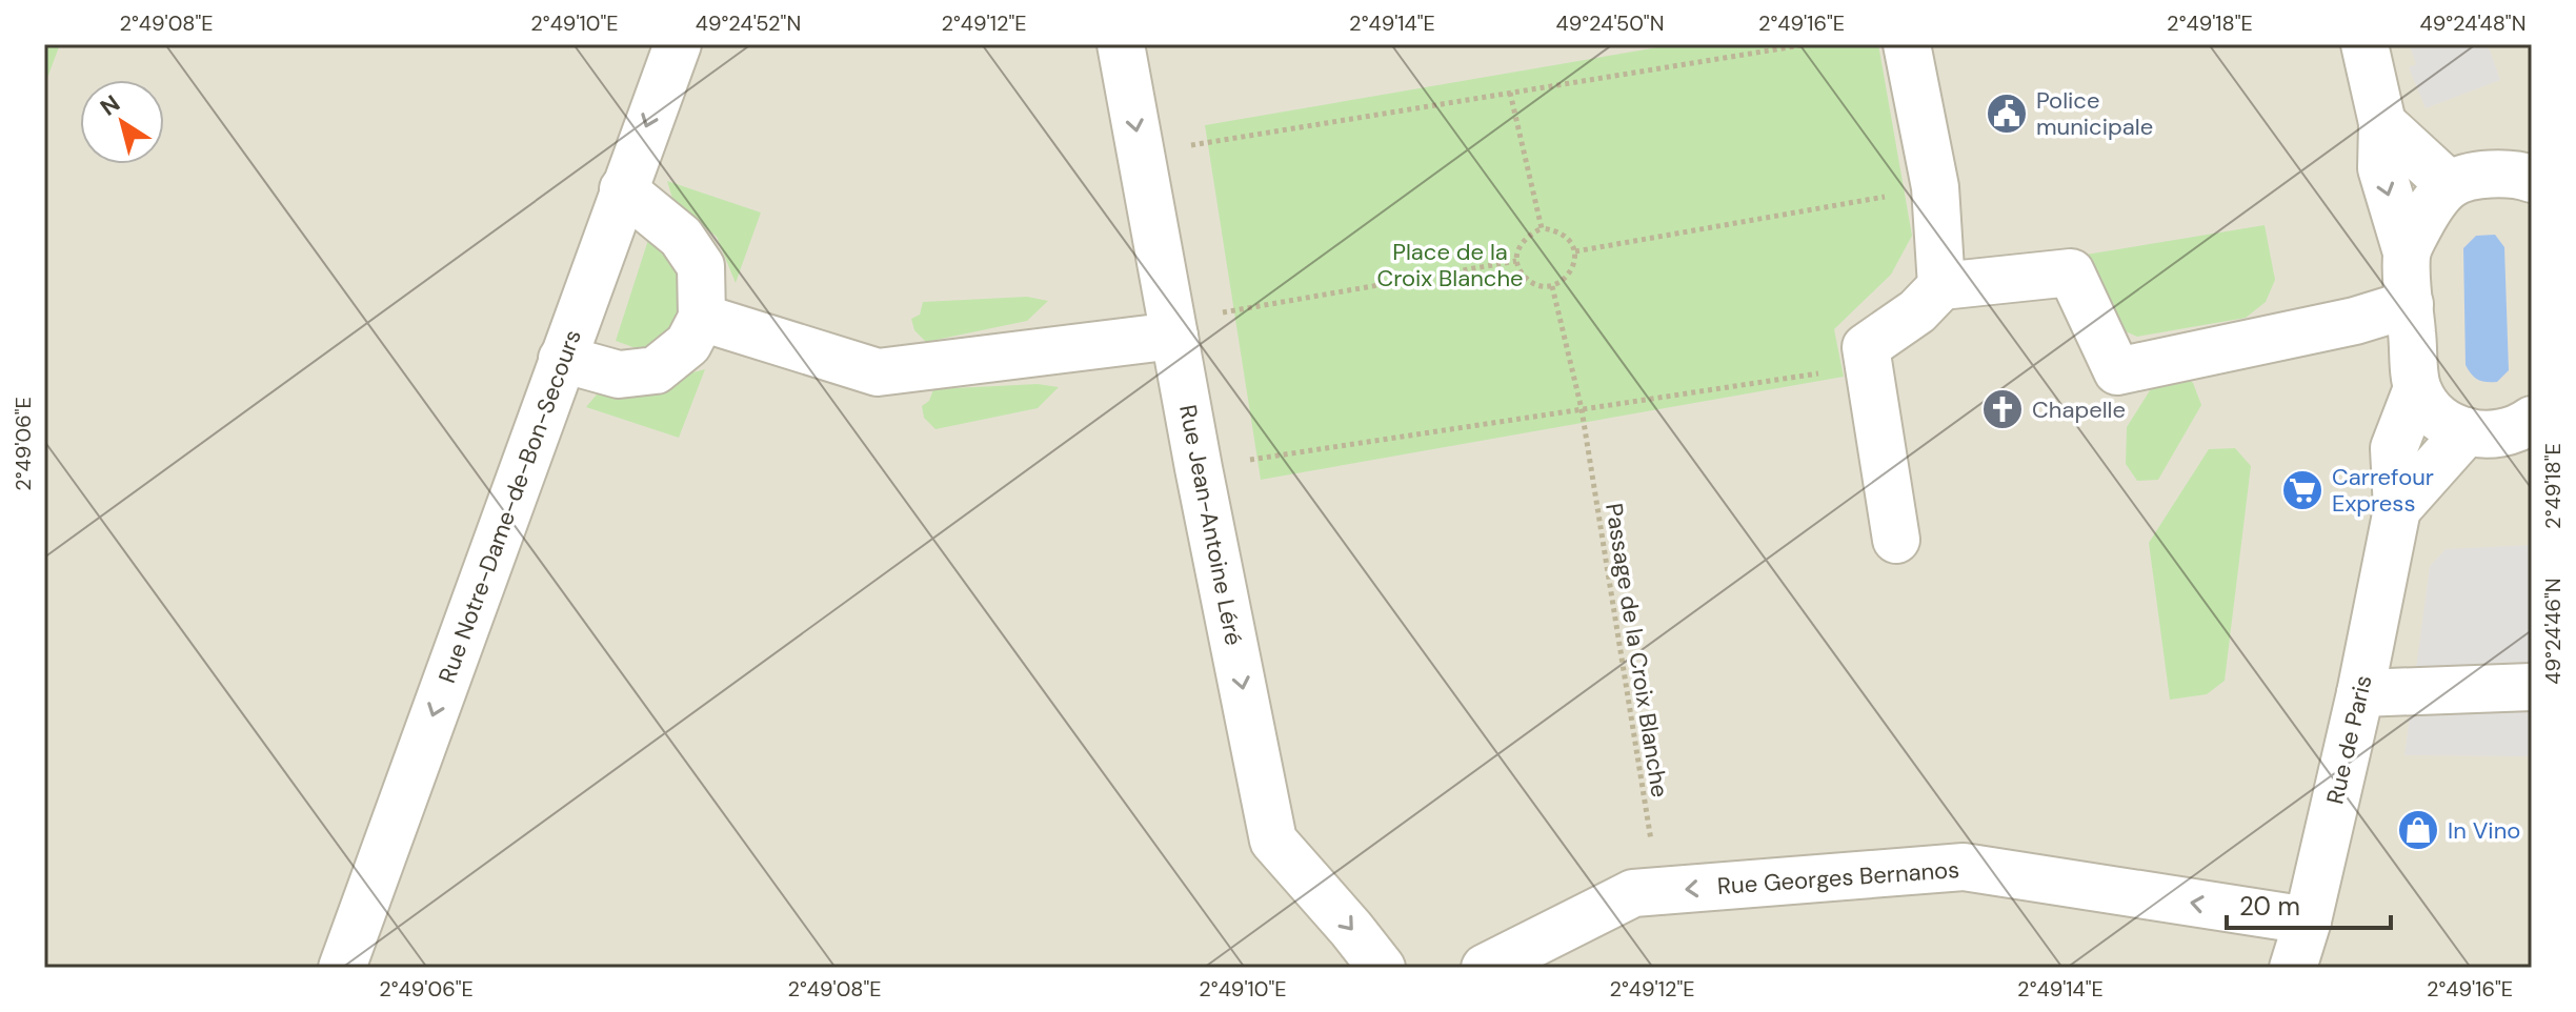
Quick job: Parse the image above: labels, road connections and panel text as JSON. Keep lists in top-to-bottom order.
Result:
{
  "streets": {
    "street": [
      "Rue Notre-Dame-de-Bon-Secours",
      "Rue Jean-Antoine Léré",
      "Rue de Paris",
      "Rue Georges Bernanos"
    ],
    "path": ["Passage de la Croix Blanche"]
  },
  "crossings": [
    ["Passage de la Croix Blanche", "Rue Georges Bernanos"],
    ["Rue de Paris", "Rue Georges Bernanos"]
  ],
  "one_way": ["Rue Notre-Dame-de-Bon-Secours", "Rue Jean-Antoine Léré", "Rue Georges Bernanos"],
  "parks": ["Place de la Croix Blanche"],
  "places": {
    "public building": ["Police municipale"],
    "church": ["Chapelle"],
    "supermarket": ["Carrefour Express"],
    "shop": ["In Vino"]
  },
  "scale_bar": "20 m",
  "north": "top left",
  "coordinates": [
    "2°49'08\"E",
    "2°49'10\"E",
    "49°24'52\"N",
    "2°49'12\"E",
    "2°49'14\"E",
    "49°24'50\"N",
    "2°49'16\"E",
    "2°49'18\"E",
    "49°24'48\"N",
    "2°49'06\"E",
    "49°24'46\"N"
  ]
}
